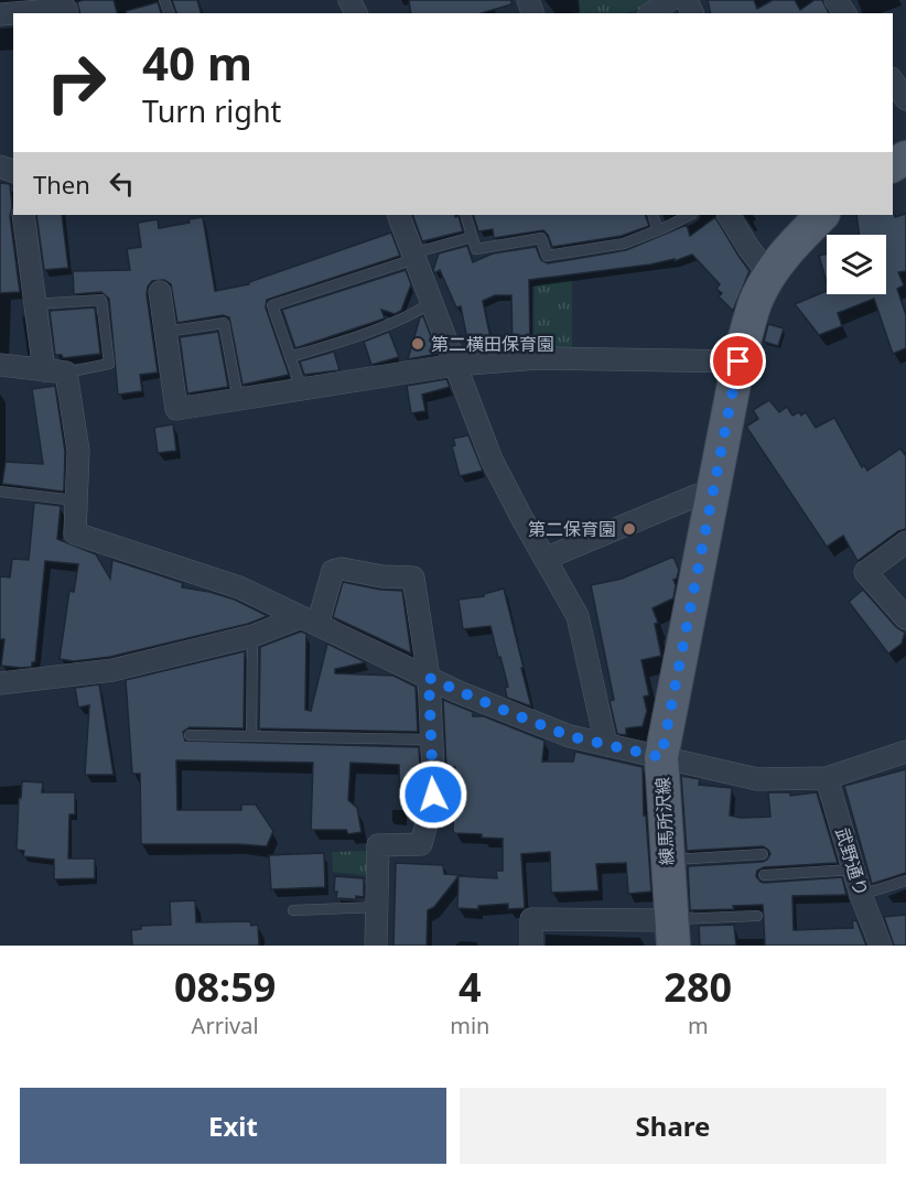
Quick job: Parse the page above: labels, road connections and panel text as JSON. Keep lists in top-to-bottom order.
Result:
{
  "streets": {
    "main road": ["練馬所沢線"],
    "street": ["武野通り"]
  },
  "places": ["第二横田保育園", "第二保育園"],
  "page": {
    "turn": ["40 m", "Turn right"],
    "then": "Then",
    "eta": [
      "08:59",
      "Arrival",
      "4",
      "min",
      "280",
      "m"
    ],
    "buttons": ["Exit", "Share"]
  }
}
